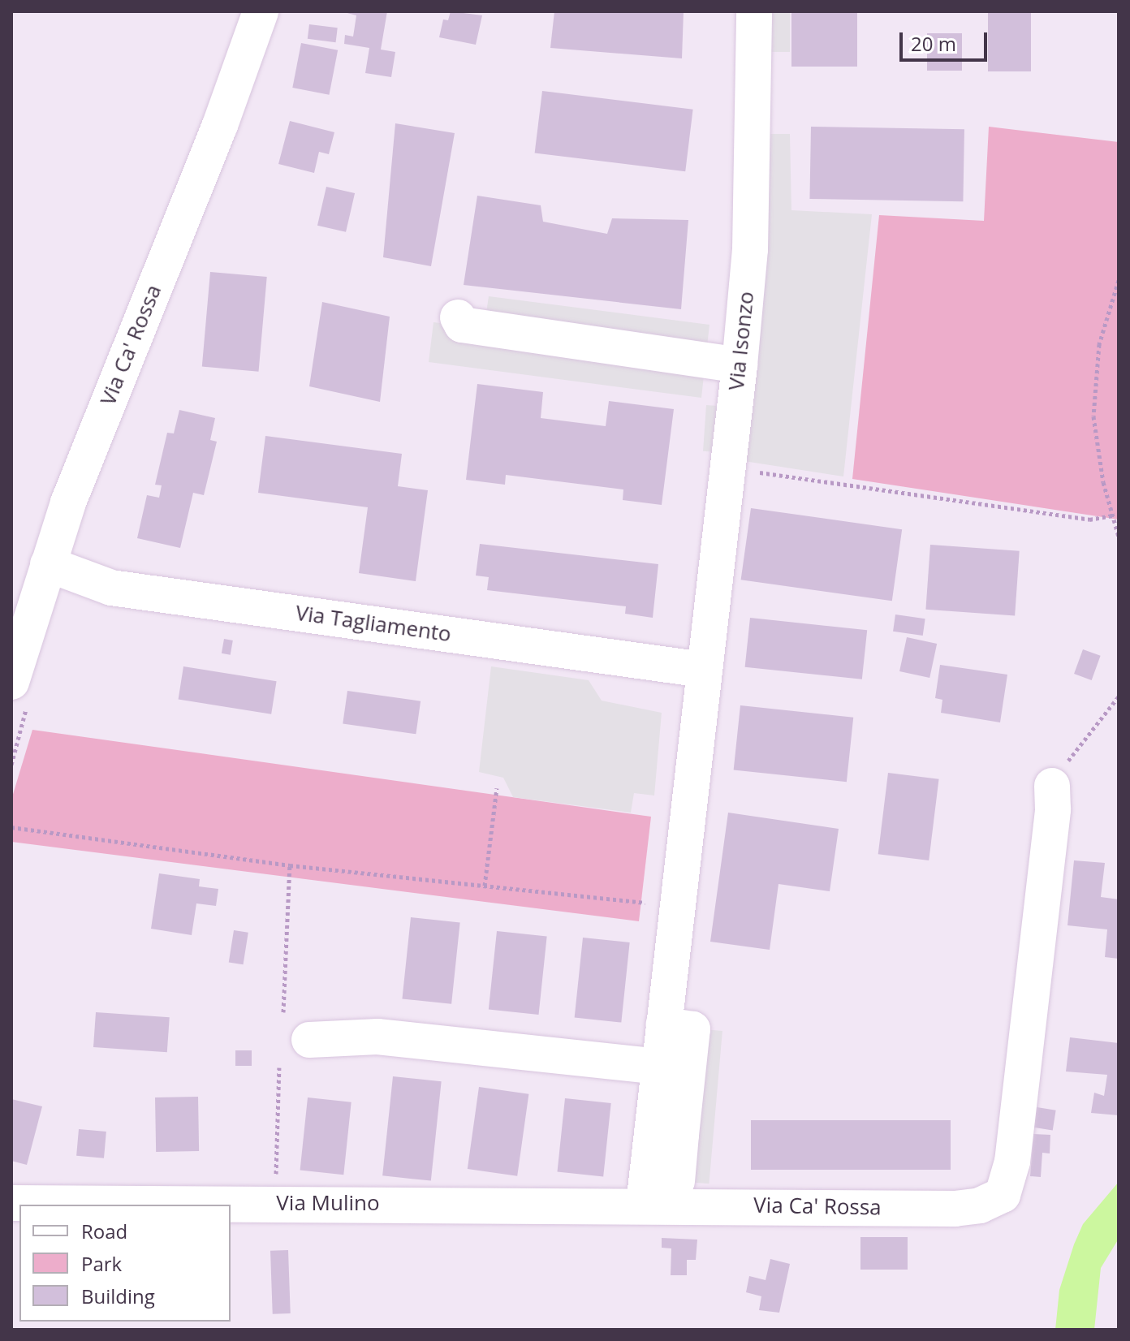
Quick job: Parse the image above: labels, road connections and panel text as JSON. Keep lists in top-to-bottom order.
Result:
{
  "streets": {
    "street": [
      "Via Isonzo",
      "Via Ca' Rossa",
      "Via Tagliamento",
      "Via Mulino"
    ]
  },
  "crossings": [
    ["Via Isonzo", "Via Tagliamento"],
    ["Via Ca' Rossa", "Via Tagliamento"],
    ["Via Ca' Rossa", "Via Mulino"]
  ],
  "legend": ["Road", "Park", "Building"],
  "scale_bar": "20 m"
}
